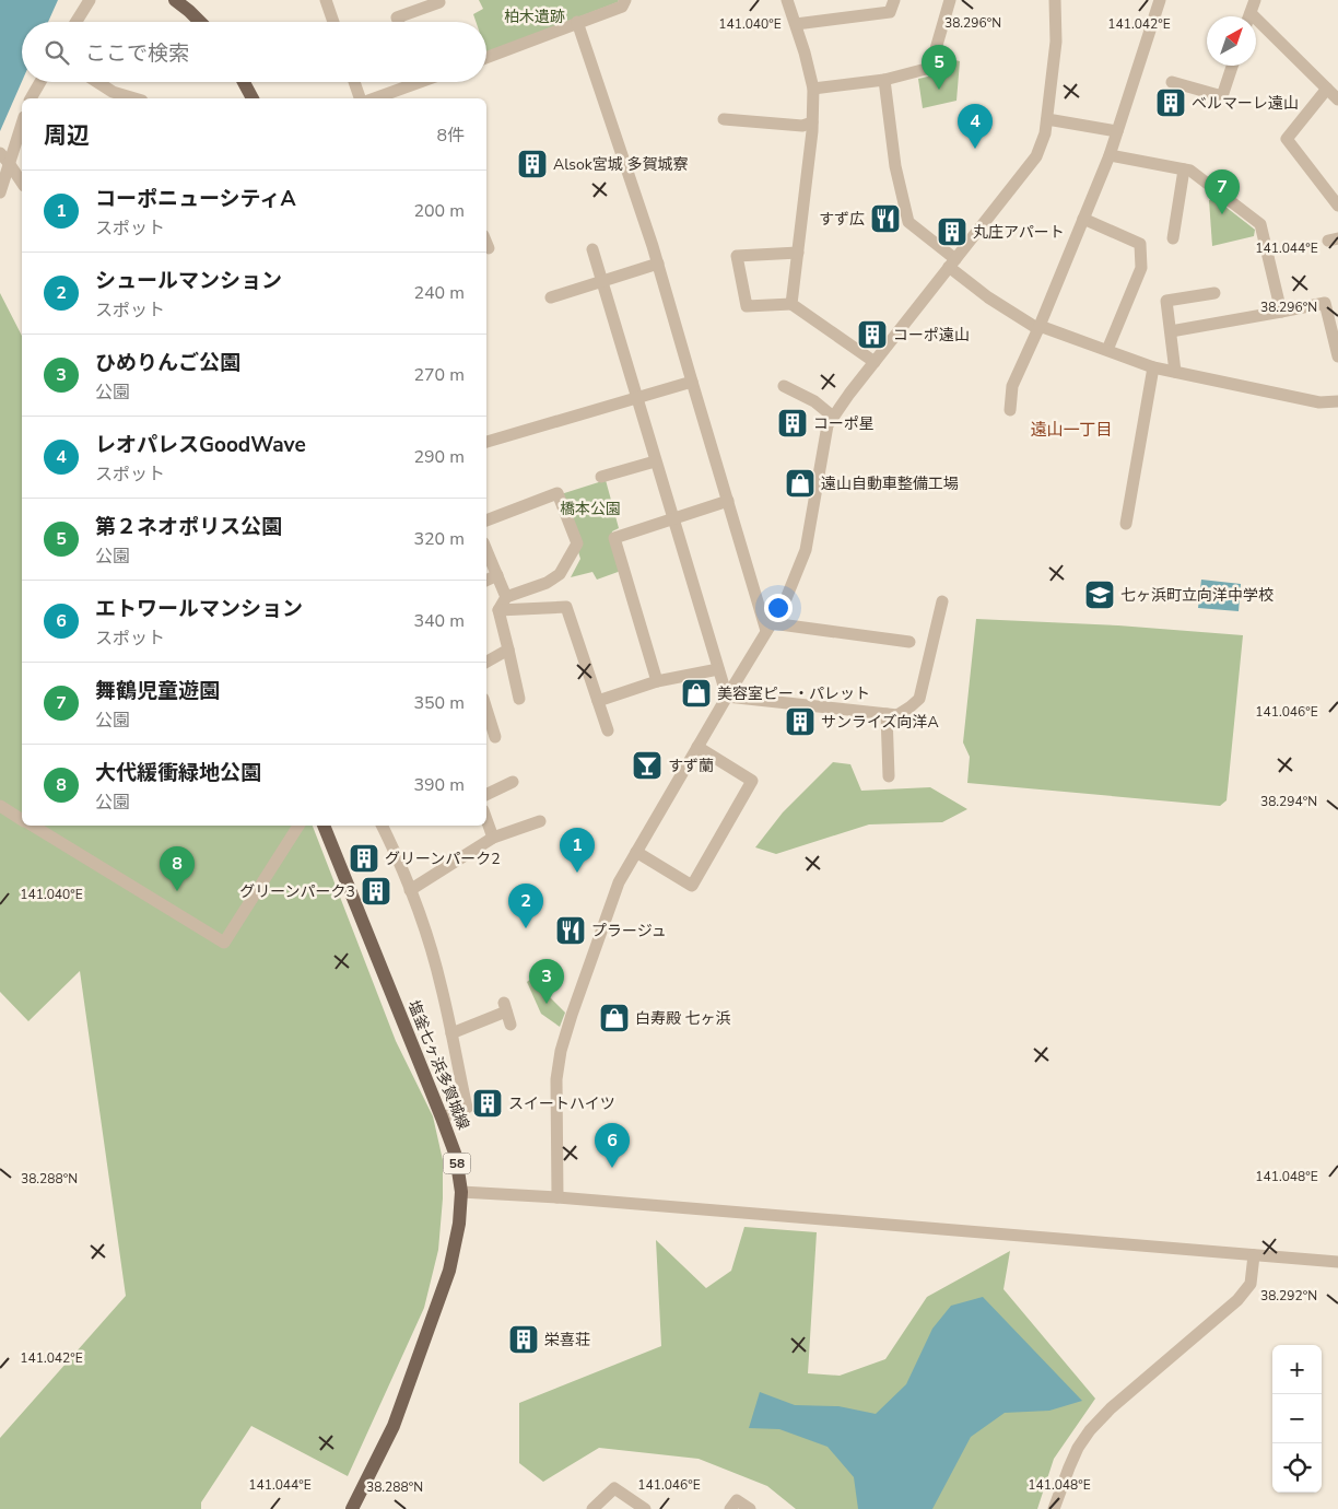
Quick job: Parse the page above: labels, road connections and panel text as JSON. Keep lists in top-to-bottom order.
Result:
{
  "streets": {
    "main road": ["塩釜七ヶ浜多賀城線", "58"]
  },
  "districts": ["遠山一丁目"],
  "parks": ["柏木遺跡", "橋本公園"],
  "places": {
    "building": [
      "ベルマーレ遠山",
      "Alsok宮城 多賀城寮",
      "丸庄アパート",
      "コーポ遠山",
      "コーポ星",
      "サンライズ向洋A",
      "グリーンパーク2",
      "グリーンパーク3",
      "スイートハイツ",
      "栄喜荘"
    ],
    "restaurant": ["すず広", "プラージュ"],
    "shop": ["遠山自動車整備工場", "美容室ピー・パレット", "白寿殿 七ヶ浜"],
    "school or university": ["七ヶ浜町立向洋中学校"],
    "bar": ["すず蘭"]
  },
  "north": "top right",
  "page": {
    "search": "ここで検索",
    "pins": [
      "5",
      "4",
      "7",
      "1",
      "8",
      "2",
      "3",
      "6"
    ],
    "heading": ["周辺", "8件"],
    "list": [
      {
        "mark": "1",
        "name": "コーポニューシティA",
        "note": "スポット",
        "value": "200 m"
      },
      {
        "mark": "2",
        "name": "シュールマンション",
        "note": "スポット",
        "value": "240 m"
      },
      {
        "mark": "3",
        "name": "ひめりんご公園",
        "note": "公園",
        "value": "270 m"
      },
      {
        "mark": "4",
        "name": "レオパレスGoodWave",
        "note": "スポット",
        "value": "290 m"
      },
      {
        "mark": "5",
        "name": "第２ネオポリス公園",
        "note": "公園",
        "value": "320 m"
      },
      {
        "mark": "6",
        "name": "エトワールマンション",
        "note": "スポット",
        "value": "340 m"
      },
      {
        "mark": "7",
        "name": "舞鶴児童遊園",
        "note": "公園",
        "value": "350 m"
      },
      {
        "mark": "8",
        "name": "大代緩衝緑地公園",
        "note": "公園",
        "value": "390 m"
      }
    ],
    "map_buttons": ["+", "−"]
  },
  "coordinates": [
    "38.296°N",
    "141.040°E",
    "141.042°E",
    "141.044°E",
    "141.046°E",
    "38.294°N",
    "141.048°E",
    "38.288°N",
    "38.292°N"
  ]
}
